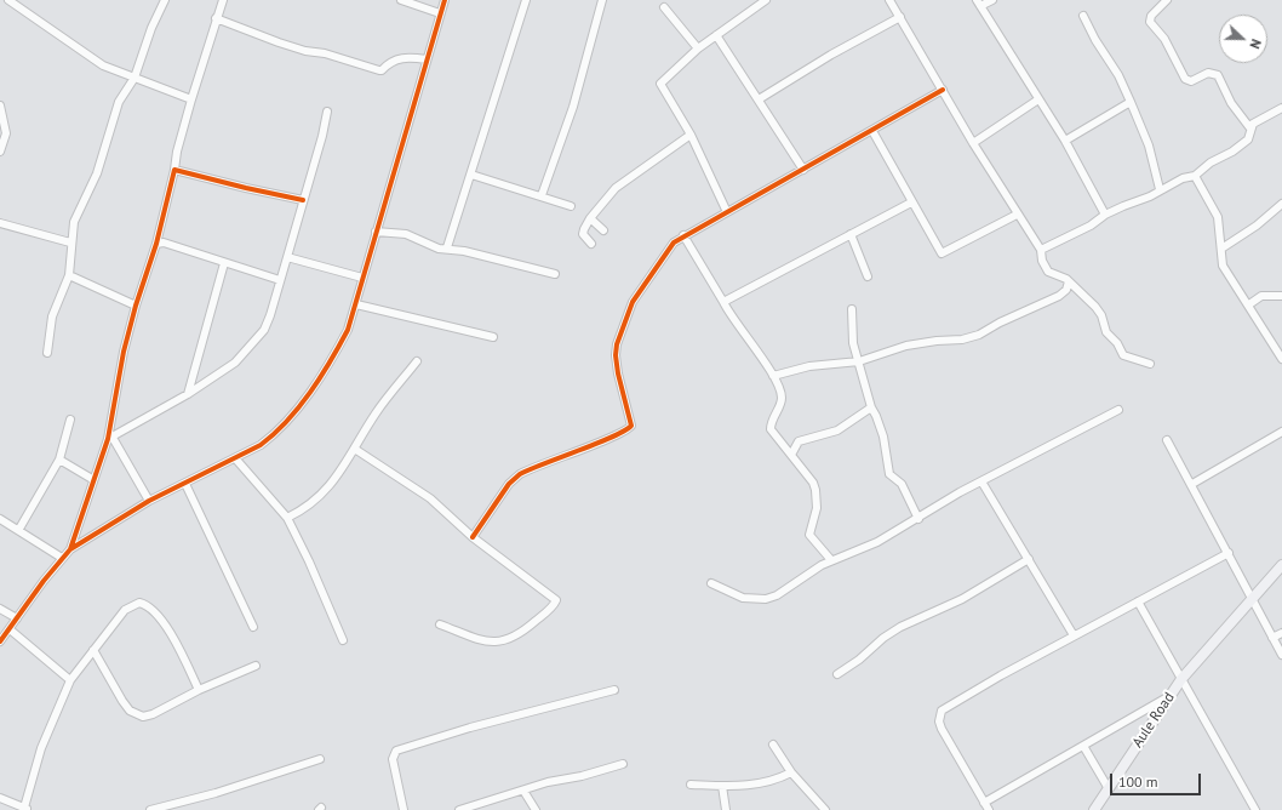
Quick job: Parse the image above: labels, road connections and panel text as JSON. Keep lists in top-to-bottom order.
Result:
{
  "streets": {
    "street": ["Aule Road"]
  },
  "scale_bar": "100 m",
  "north": "right"
}
